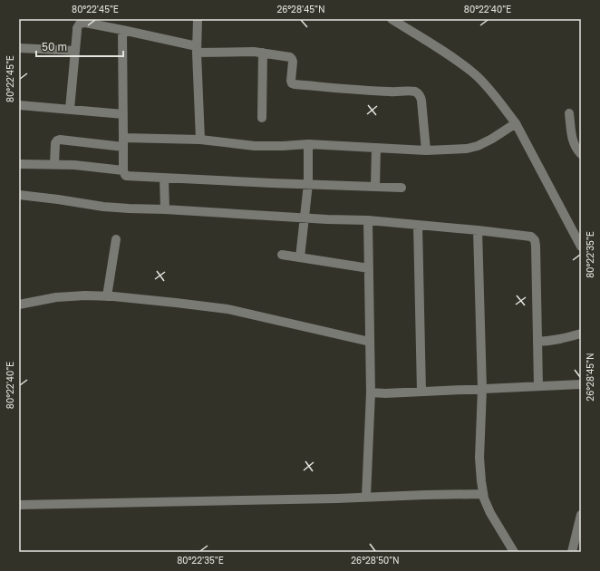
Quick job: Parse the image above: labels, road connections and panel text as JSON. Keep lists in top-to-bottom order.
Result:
{
  "scale_bar": "50 m",
  "coordinates": [
    "80°22'45\"E",
    "26°28'45\"N",
    "80°22'40\"E",
    "80°22'35\"E",
    "26°28'50\"N"
  ]
}
